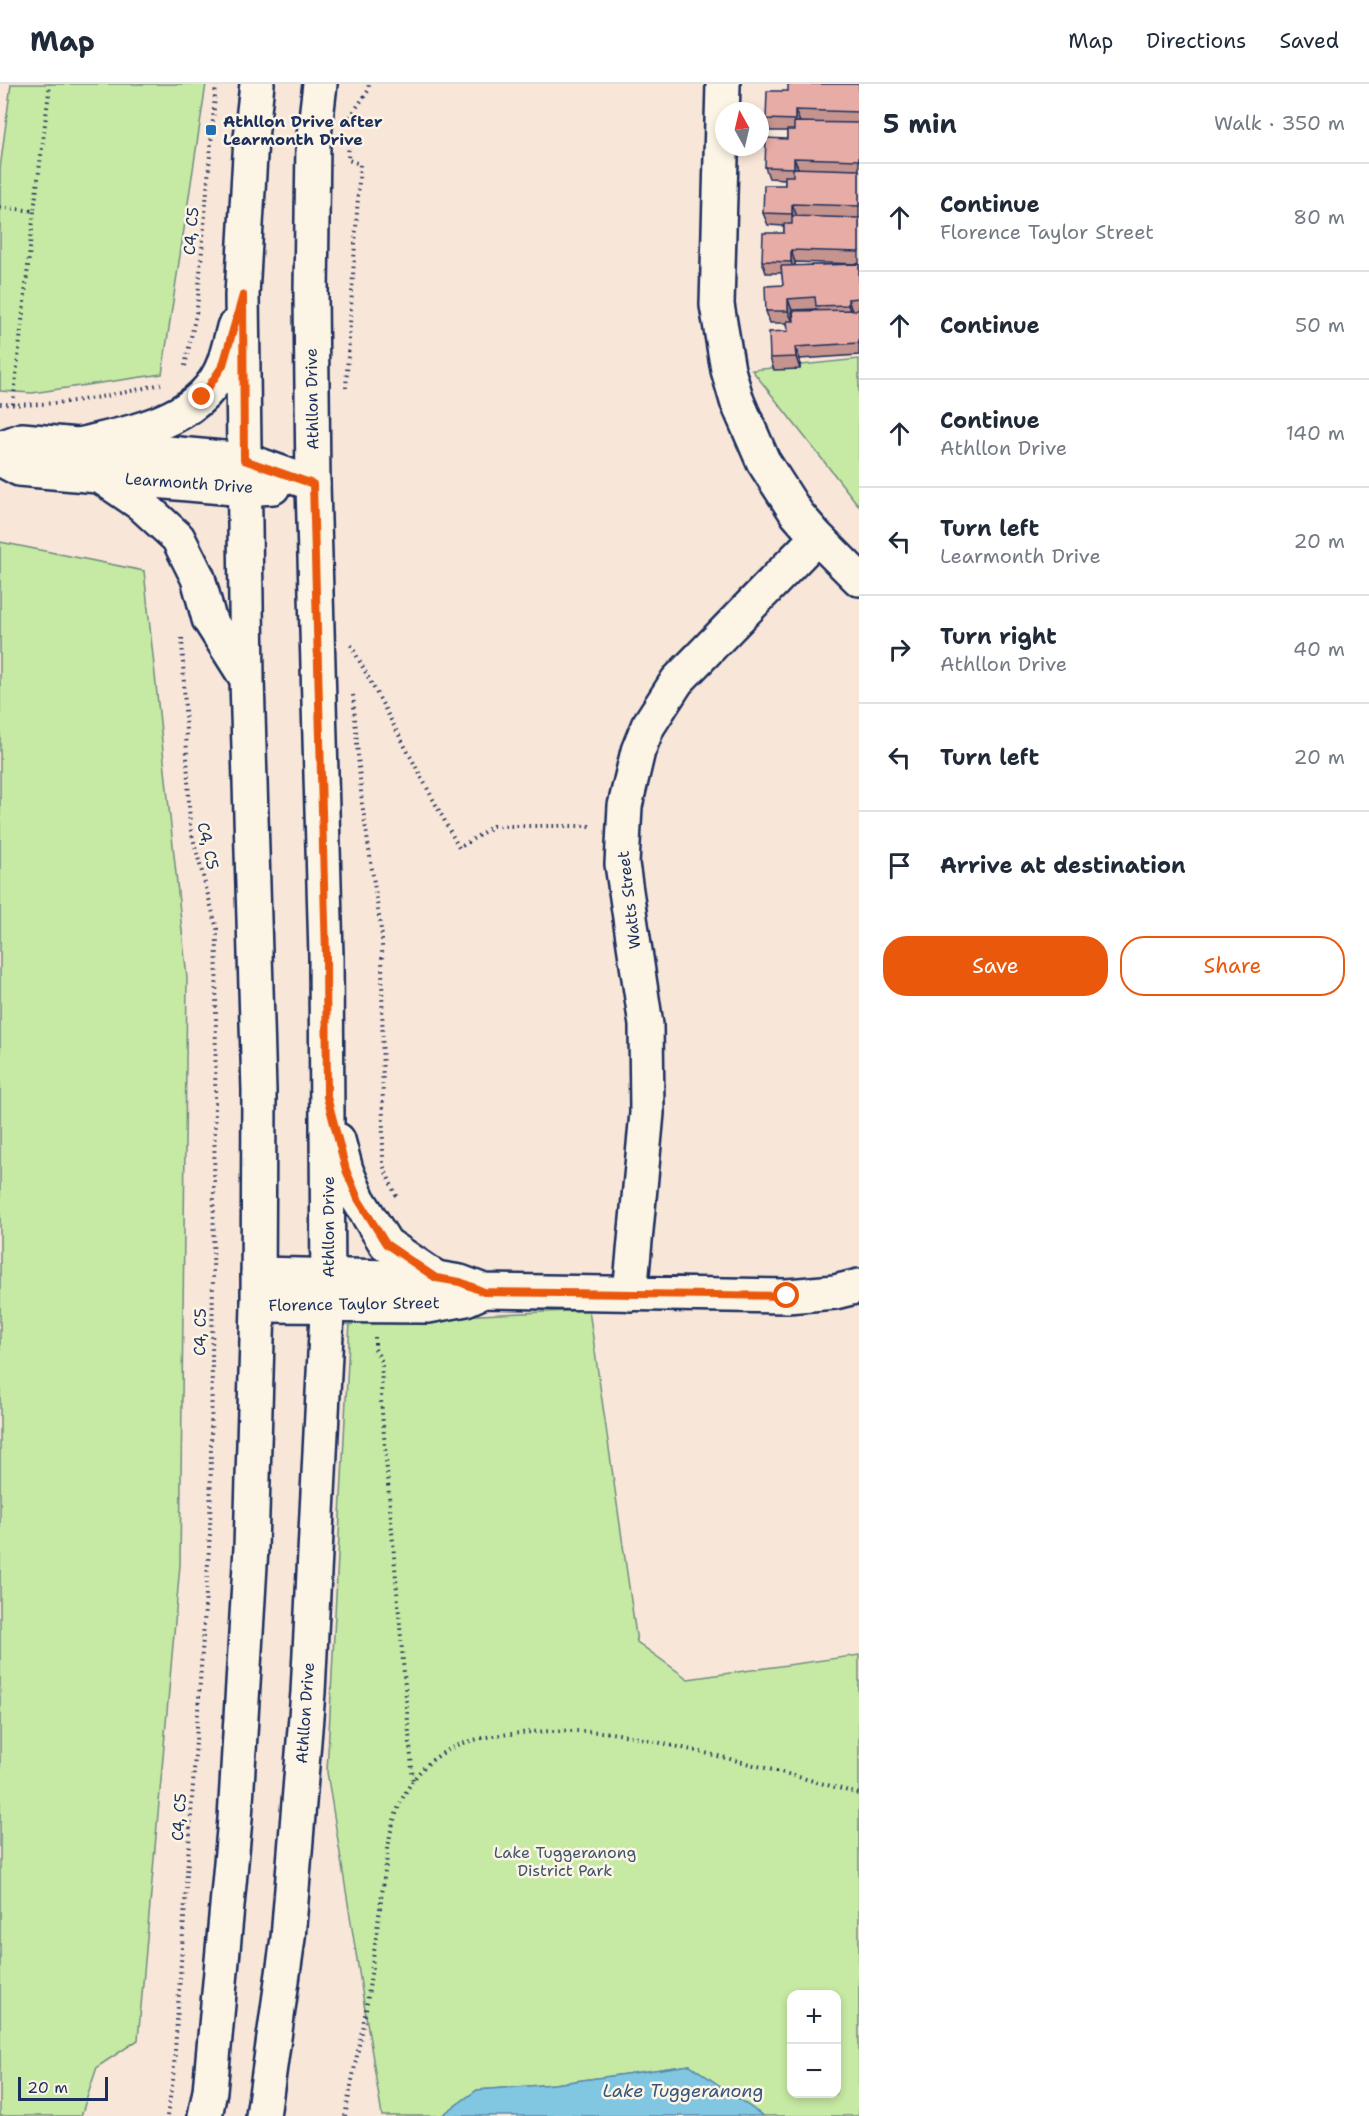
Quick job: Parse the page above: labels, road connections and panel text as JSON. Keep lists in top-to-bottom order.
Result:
{
  "streets": {
    "main road": [
      "Athllon Drive",
      "Learmonth Drive",
      "Watts Street",
      "Florence Taylor Street"
    ],
    "path": ["C4, C5"]
  },
  "crossings": [
    ["Athllon Drive", "Learmonth Drive"],
    ["Athllon Drive", "Florence Taylor Street"],
    ["Watts Street", "Florence Taylor Street"]
  ],
  "water": ["Lake Tuggeranong"],
  "parks": ["Lake Tuggeranong District Park"],
  "places": {
    "transit": ["Athllon Drive after Learmonth Drive"]
  },
  "scale_bar": "20 m",
  "north": "top",
  "page": {
    "header": "Map",
    "nav": ["Map", "Directions", "Saved"],
    "heading": ["5 min", "Walk · 350 m"],
    "list": [
      ["Continue", "Florence Taylor Street", "80 m"],
      ["Continue", "50 m"],
      ["Continue", "Athllon Drive", "140 m"],
      ["Turn left", "Learmonth Drive", "20 m"],
      ["Turn right", "Athllon Drive", "40 m"],
      ["Turn left", "20 m"],
      "Arrive at destination"
    ],
    "buttons": ["Save", "Share"],
    "map_buttons": ["+", "−"],
    "scale": "20 m"
  }
}
